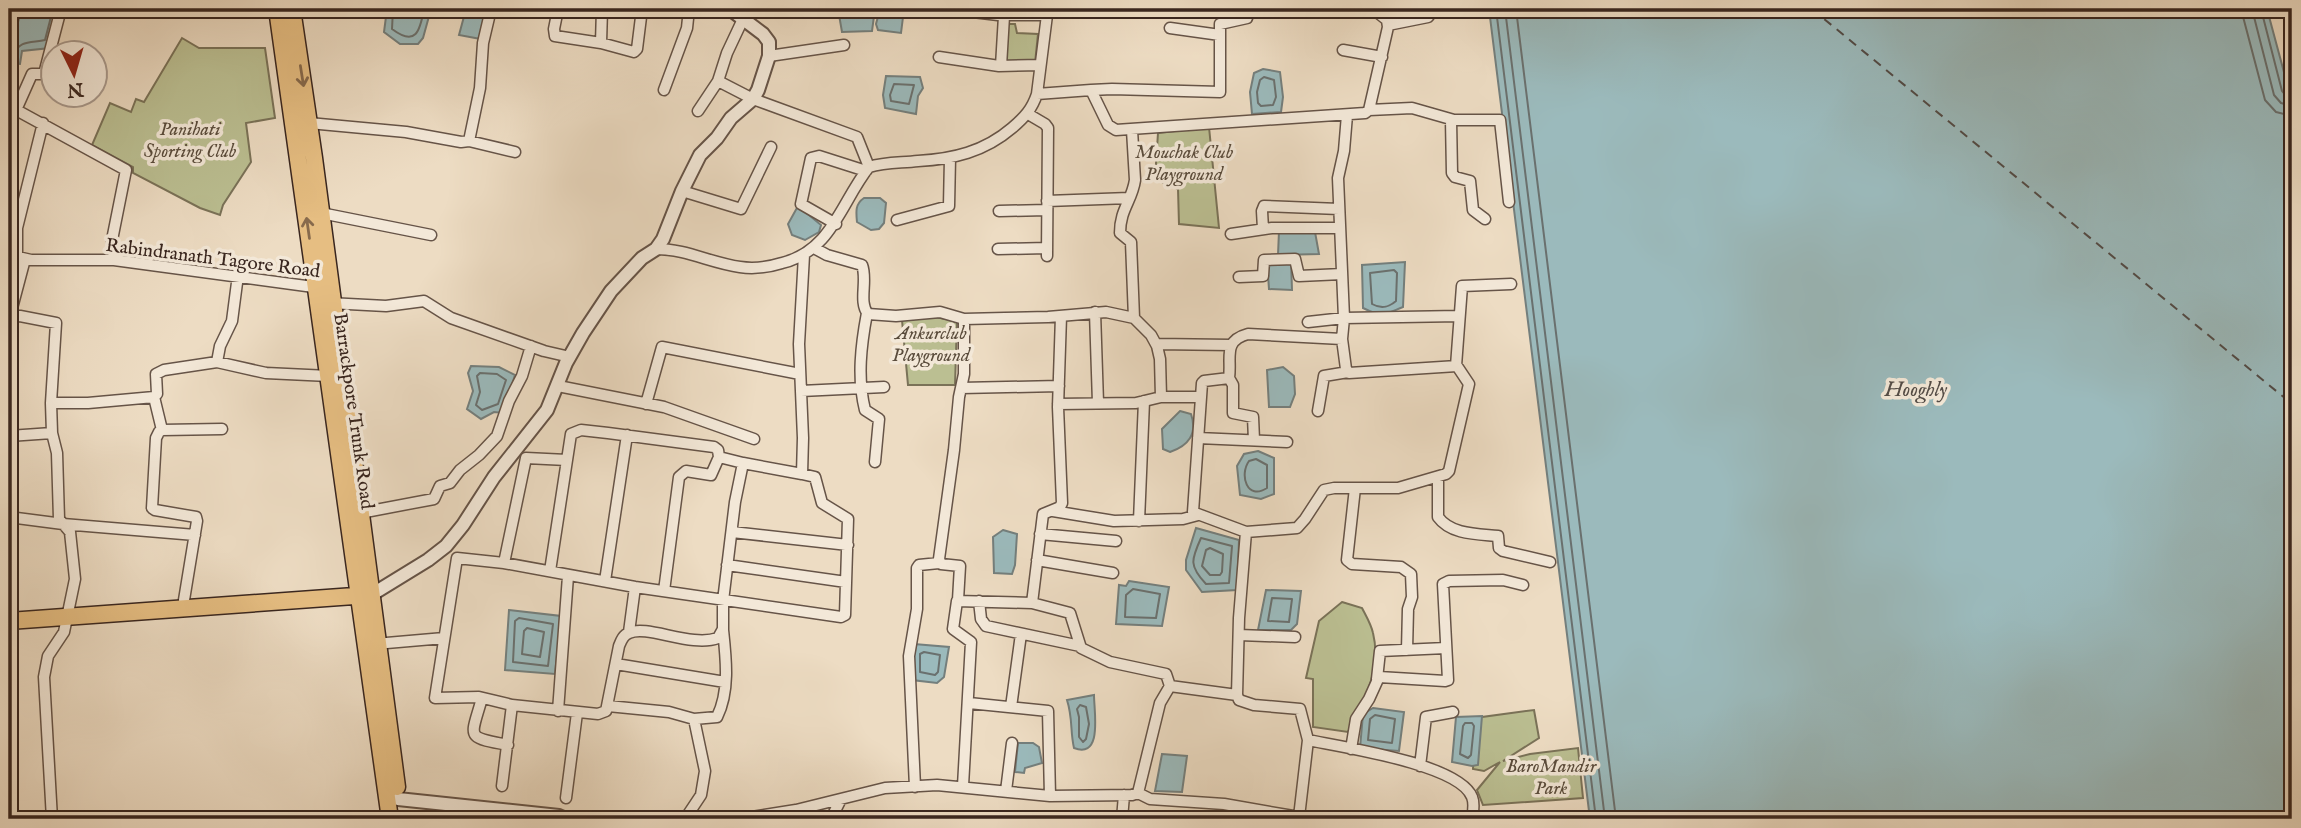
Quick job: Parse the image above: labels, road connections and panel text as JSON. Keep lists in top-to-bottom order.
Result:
{
  "streets": {
    "main road": ["Barrackpore Trunk Road"],
    "street": ["Rabindranath Tagore Road"]
  },
  "crossings": [
    ["Rabindranath Tagore Road", "Barrackpore Trunk Road"]
  ],
  "water": ["Hooghly"],
  "parks": [
    "Panihati Sporting Club",
    "Mouchak Club Playground",
    "Ankurclub Playground",
    "BaroMandir Park"
  ],
  "north": "bottom"
}
